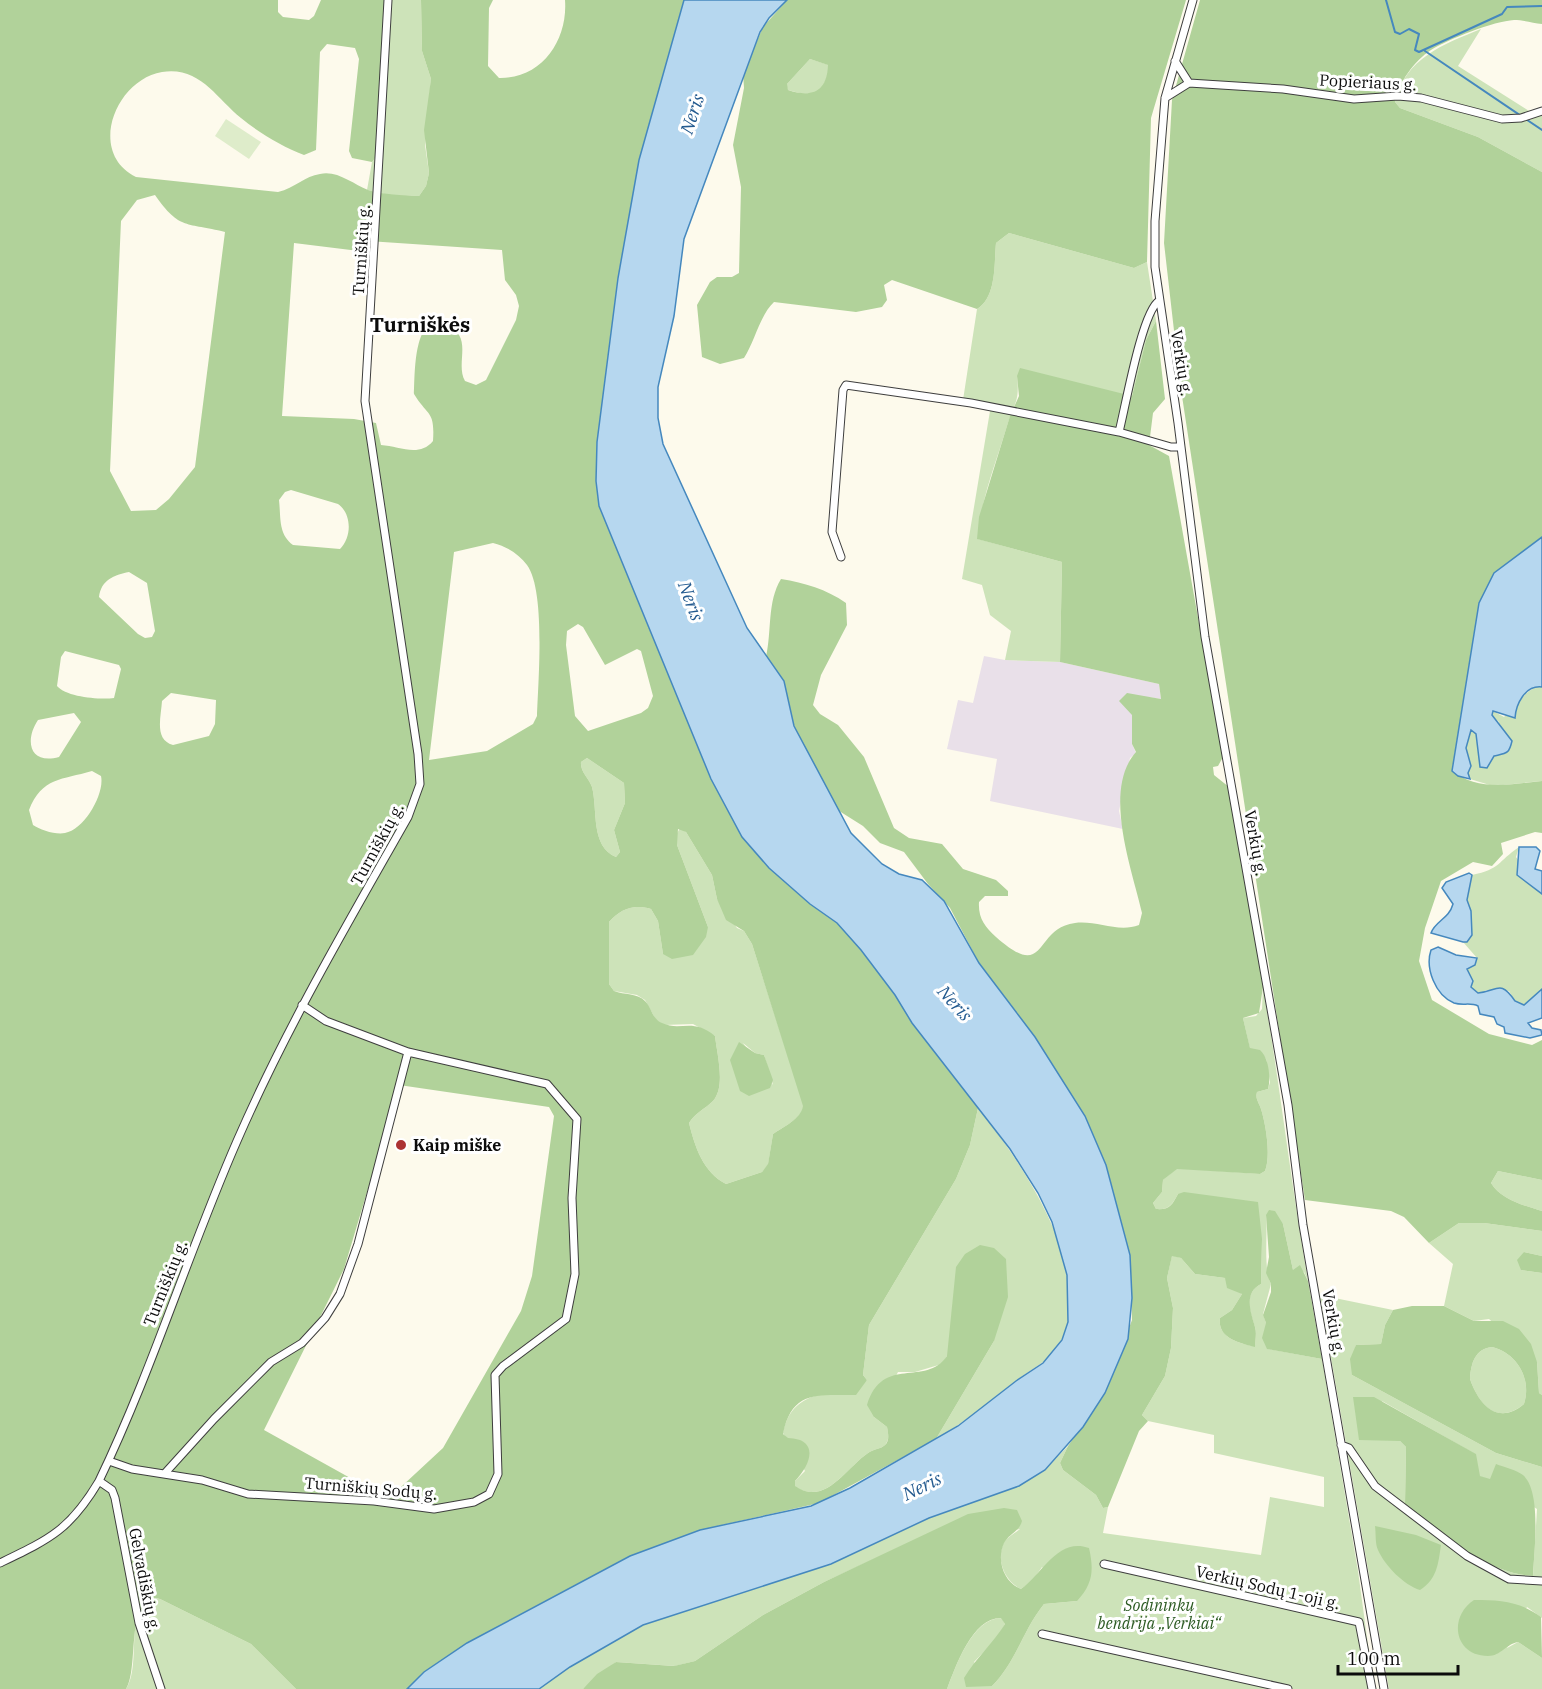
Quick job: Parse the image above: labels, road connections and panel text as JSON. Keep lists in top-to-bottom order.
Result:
{
  "streets": {
    "street": [
      "Popieriaus g.",
      "Turniškių g.",
      "Verkių g.",
      "Turniškių Sodų g.",
      "Gelvadiškių g.",
      "Verkių Sodų 1-oji g."
    ]
  },
  "crossings": [
    ["Turniškių g.", "Turniškių Sodų g."],
    ["Turniškių g.", "Gelvadiškių g."]
  ],
  "districts": ["Turniškės"],
  "water": ["Neris"],
  "parks": ["Sodininkų bendrija „Verkiai“"],
  "places": ["Kaip miške"],
  "scale_bar": "100 m"
}
